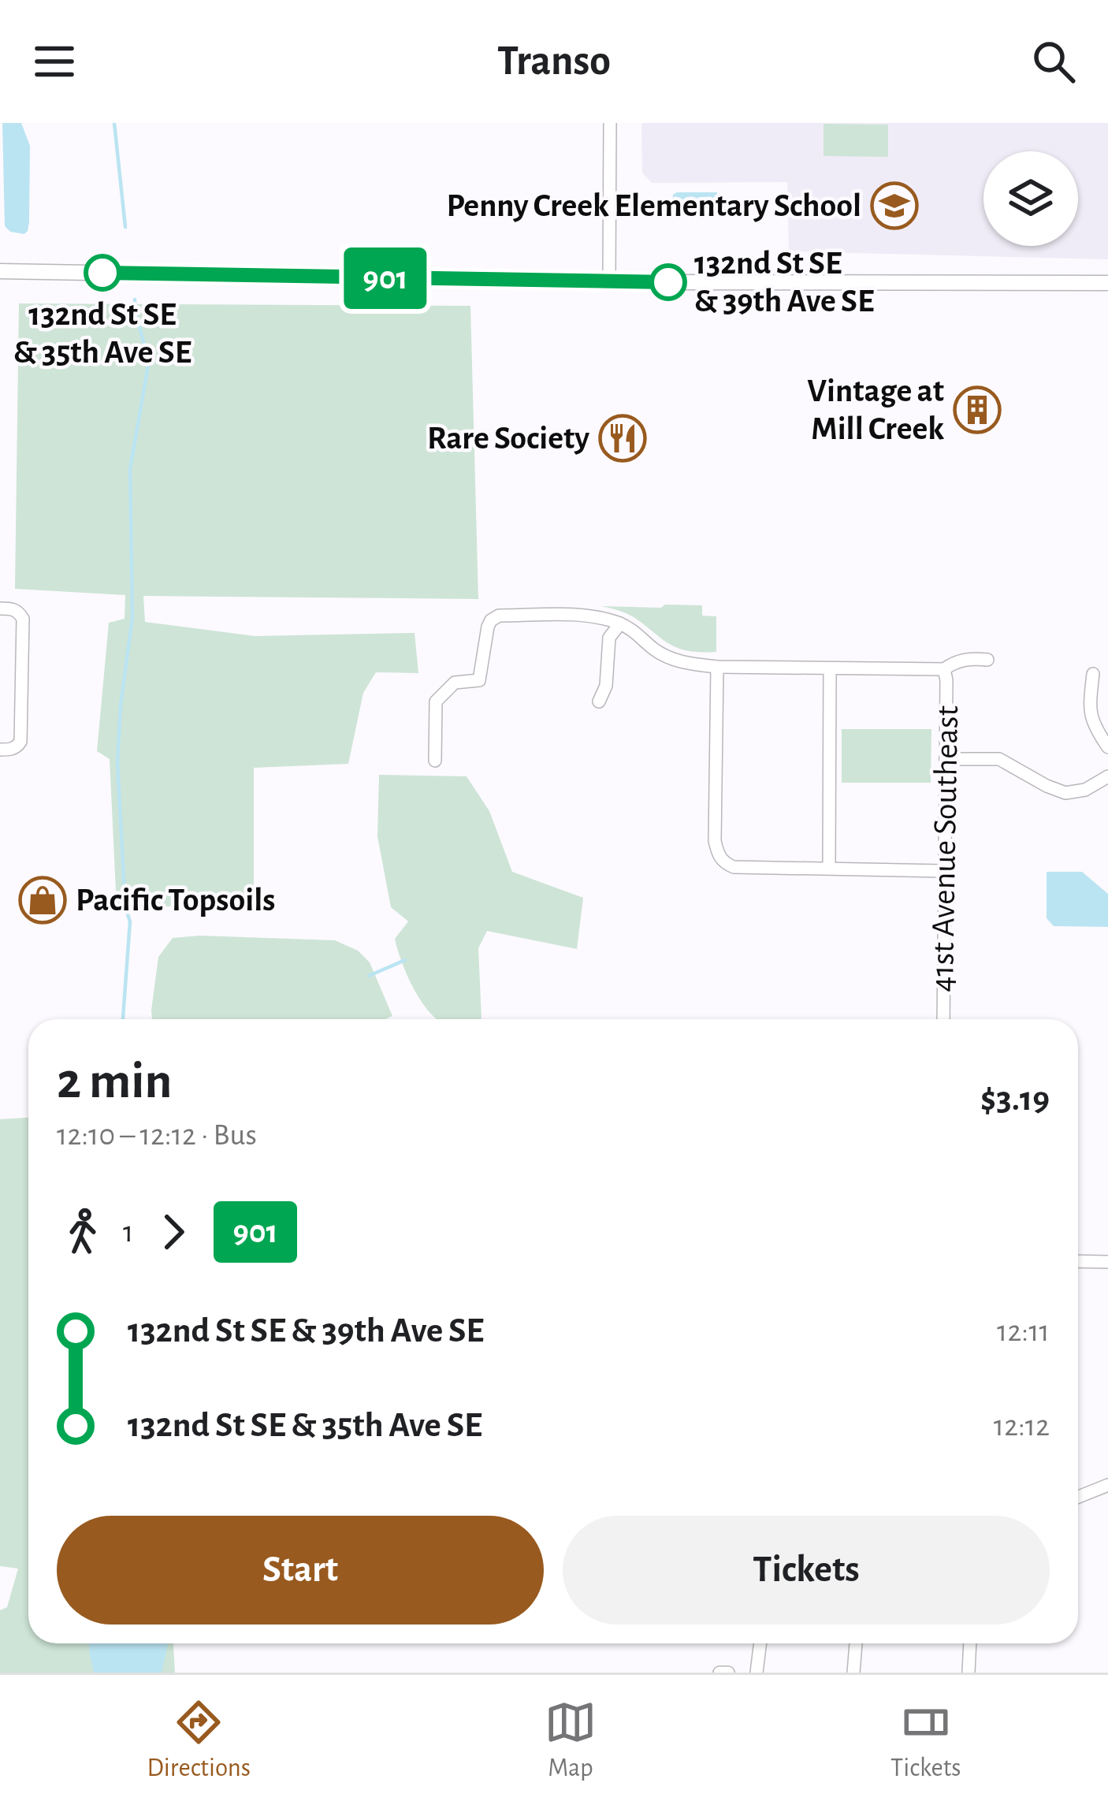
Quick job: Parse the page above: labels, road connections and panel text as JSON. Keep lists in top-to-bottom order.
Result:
{
  "streets": {
    "street": ["41st Avenue Southeast"]
  },
  "places": {
    "school or university": ["Penny Creek Elementary School"],
    "other": ["132nd St SE & 35th Ave SE", "132nd St SE & 39th Ave SE"],
    "building": ["Vintage at Mill Creek"],
    "restaurant": ["Rare Society"],
    "shop": ["Pacific Topsoils"]
  },
  "lines": ["bus line 901"],
  "page": {
    "header": "Transo",
    "on_map": "901",
    "heading": ["2 min", "12:10 – 12:12 · Bus", "$3.19"],
    "legs": ["1", "901"],
    "list": [
      {
        "name": "132nd St SE & 39th Ave SE",
        "value": "12:11"
      },
      {
        "name": "132nd St SE & 35th Ave SE",
        "value": "12:12"
      }
    ],
    "buttons": ["Start", "Tickets"],
    "tabs": ["Directions", "Map", "Tickets"]
  }
}
